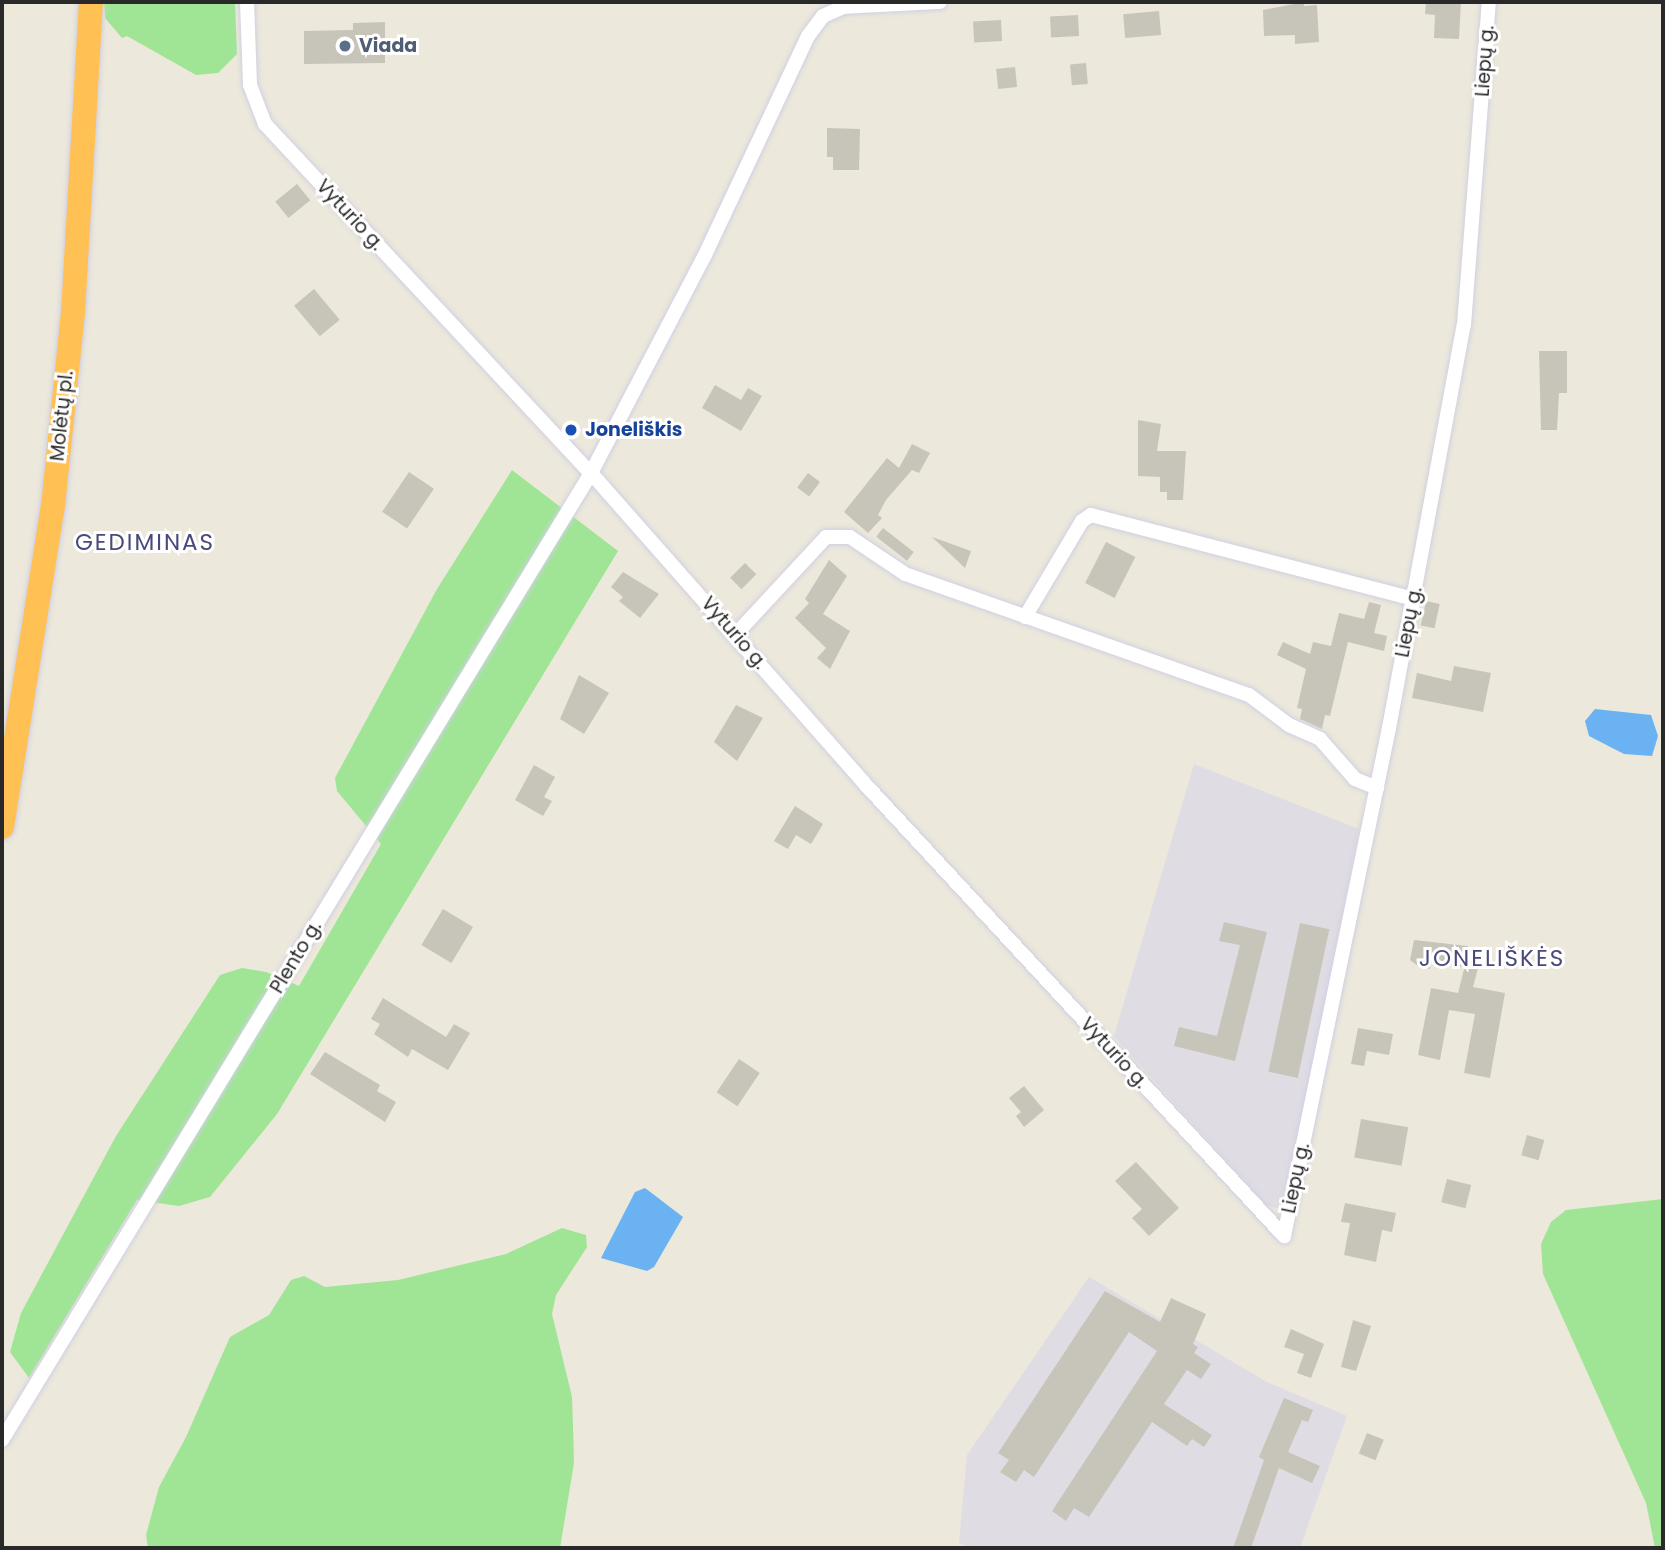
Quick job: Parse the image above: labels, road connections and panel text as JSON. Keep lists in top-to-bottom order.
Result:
{
  "streets": {
    "highway": ["Molėtų pl."],
    "street": ["Liepų g.", "Vyturio g.", "Plento g."]
  },
  "crossings": [
    ["Liepų g.", "Vyturio g."],
    ["Vyturio g.", "Plento g."]
  ],
  "districts": ["GEDIMINAS", "JONELIŠKĖS"],
  "places": ["Viada", "Joneliškis"]
}
